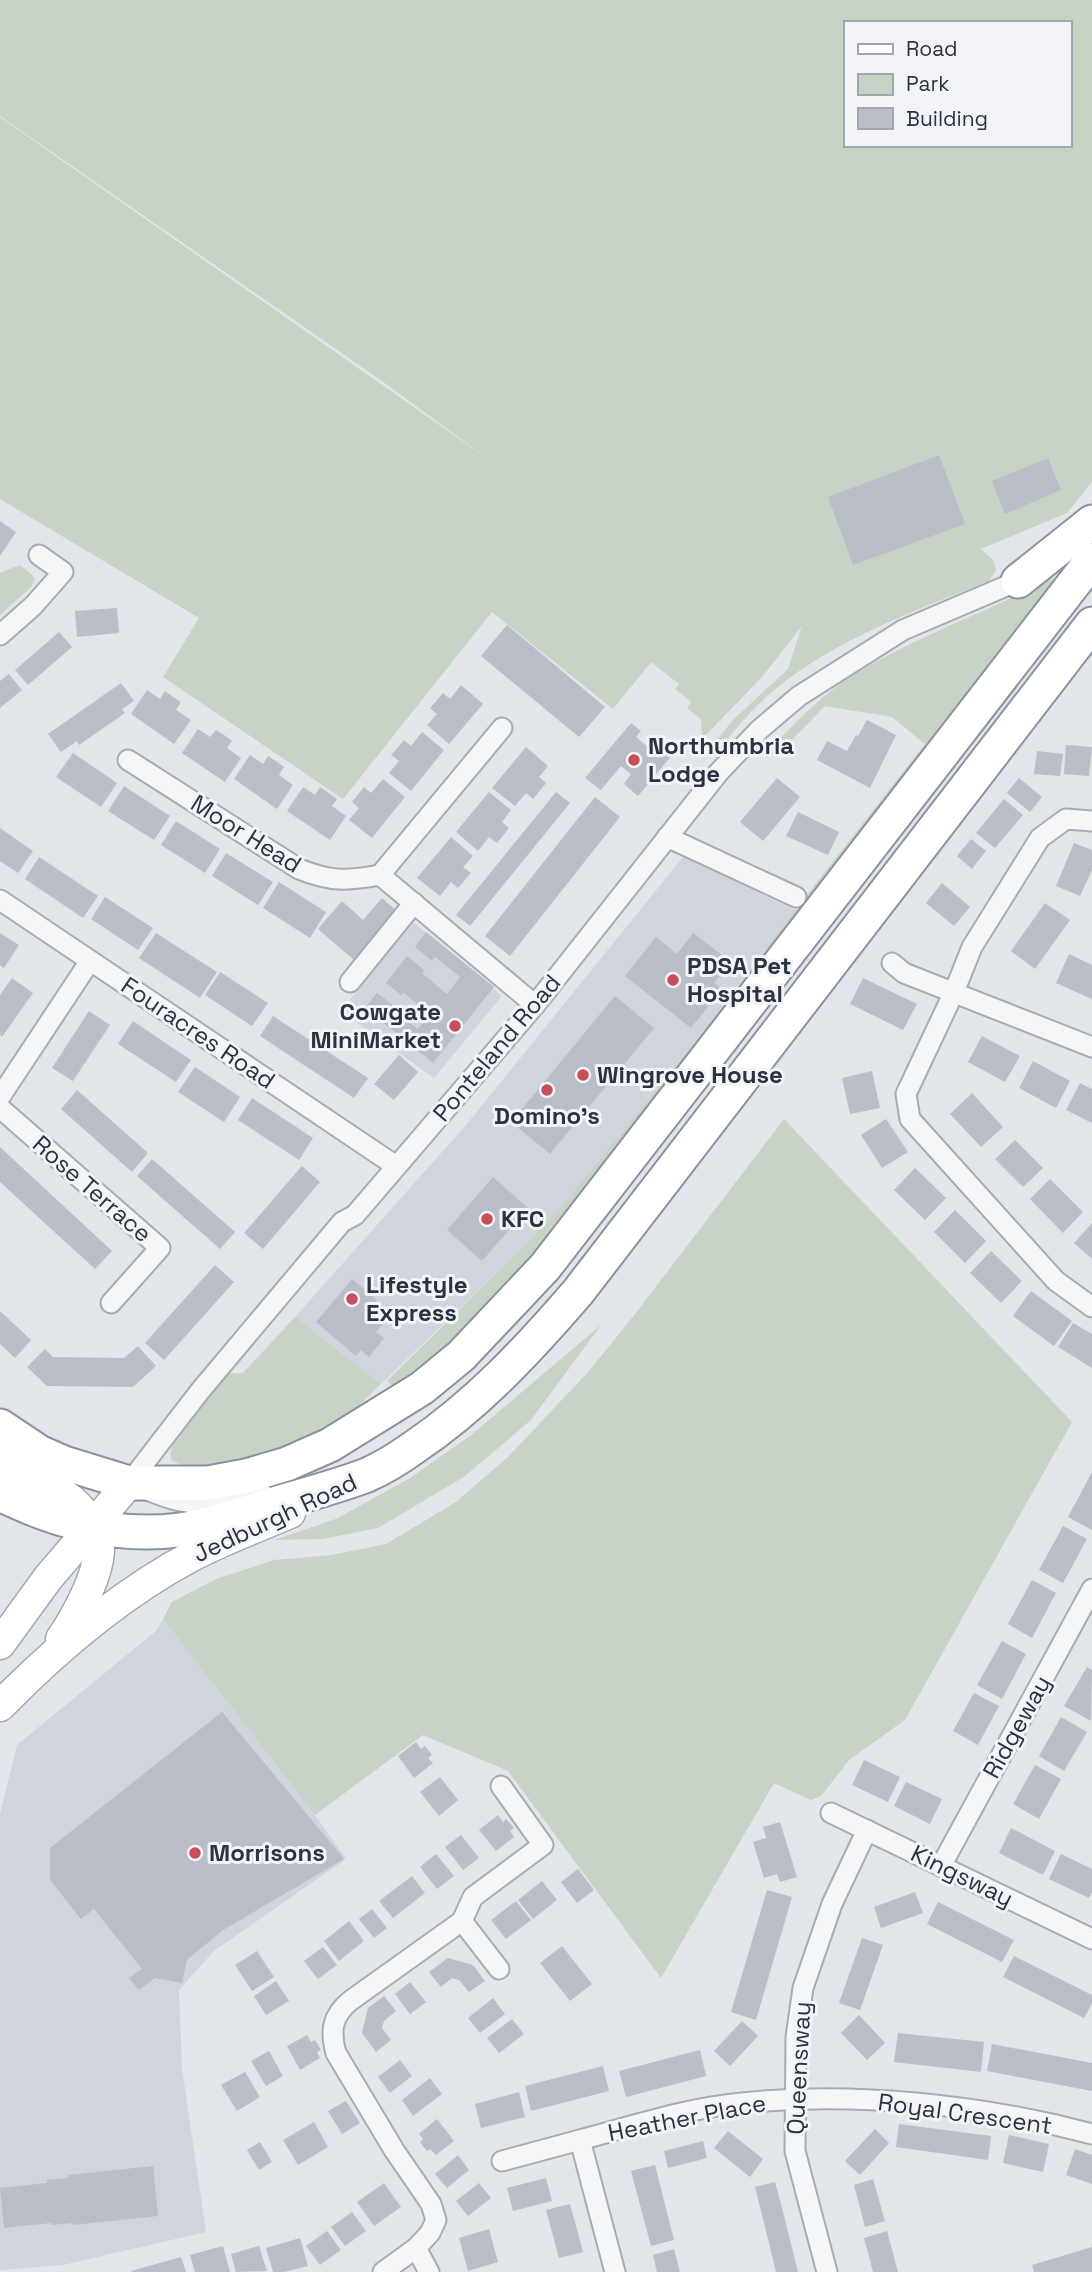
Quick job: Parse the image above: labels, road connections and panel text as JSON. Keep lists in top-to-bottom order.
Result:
{
  "streets": {
    "highway": ["Jedburgh Road"],
    "street": [
      "Moor Head",
      "Fouracres Road",
      "Ponteland Road",
      "Rose Terrace",
      "Ridgeway",
      "Kingsway",
      "Queensway",
      "Royal Crescent",
      "Heather Place"
    ]
  },
  "crossings": [
    ["Fouracres Road", "Ponteland Road"],
    ["Ridgeway", "Kingsway"],
    ["Kingsway", "Queensway"],
    ["Queensway", "Royal Crescent"],
    ["Queensway", "Heather Place"],
    ["Royal Crescent", "Heather Place"]
  ],
  "places": [
    "Northumbria Lodge",
    "PDSA Pet Hospital",
    "Cowgate MiniMarket",
    "Wingrove House",
    "Domino's",
    "KFC",
    "Lifestyle Express",
    "Morrisons"
  ],
  "legend": ["Road", "Park", "Building"]
}
